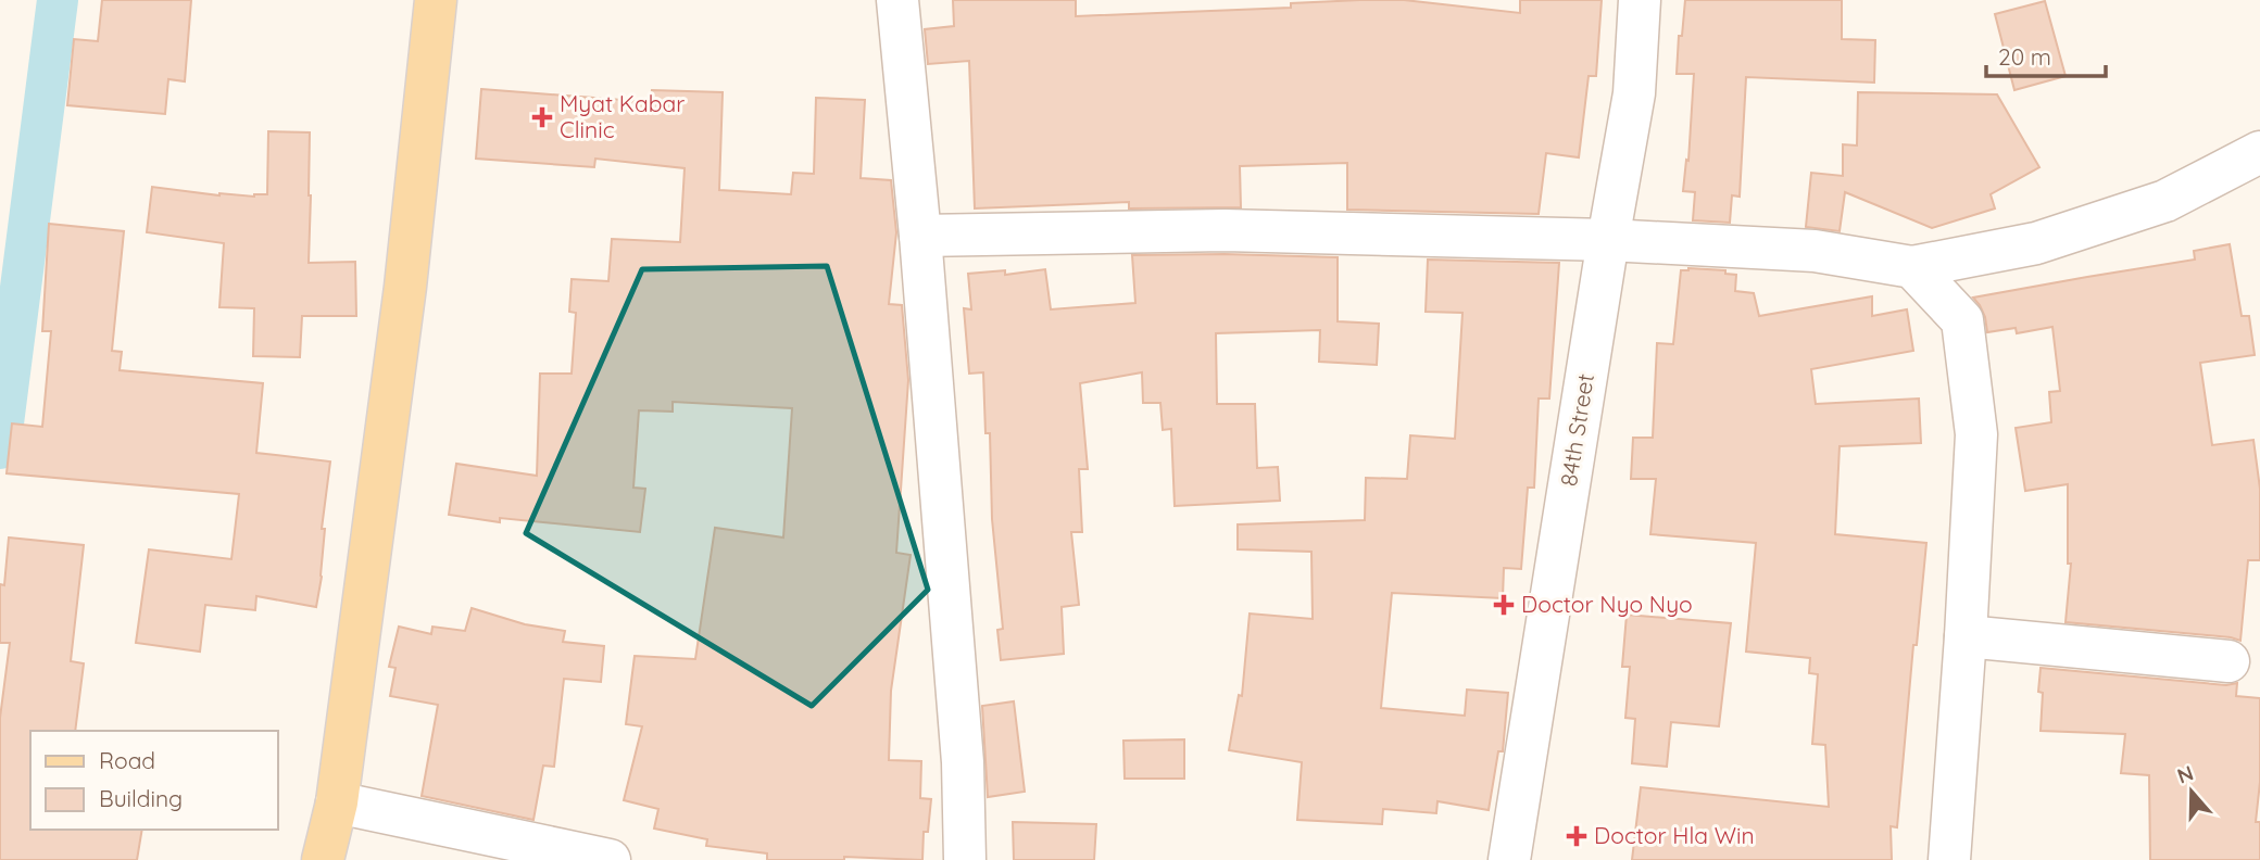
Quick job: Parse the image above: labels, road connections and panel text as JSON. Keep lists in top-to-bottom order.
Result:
{
  "streets": {
    "street": ["84th Street"]
  },
  "places": {
    "health": ["Myat Kabar Clinic", "Doctor Nyo Nyo", "Doctor Hla Win"]
  },
  "legend": ["Road", "Building"],
  "scale_bar": "20 m",
  "north": "top"
}
